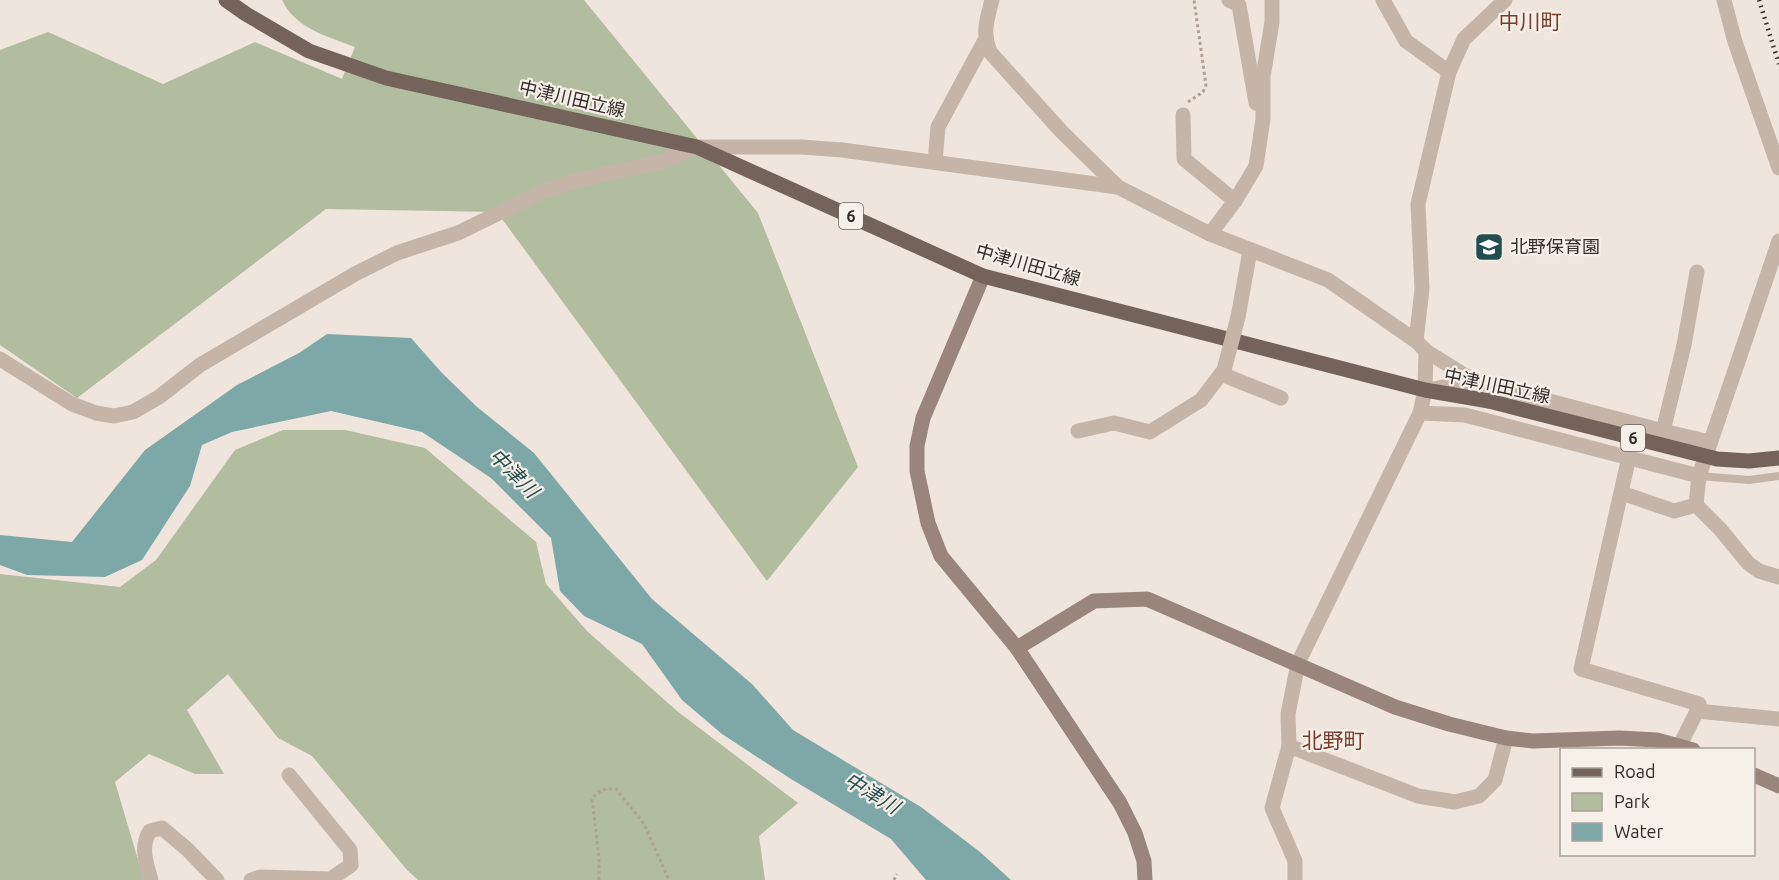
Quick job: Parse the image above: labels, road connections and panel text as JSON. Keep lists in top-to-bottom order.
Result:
{
  "streets": {
    "main road": ["中津川田立線", "6"]
  },
  "districts": ["中川町", "北野町"],
  "water": ["中津川"],
  "places": {
    "school or university": ["北野保育園"]
  },
  "legend": ["Road", "Park", "Water"]
}
